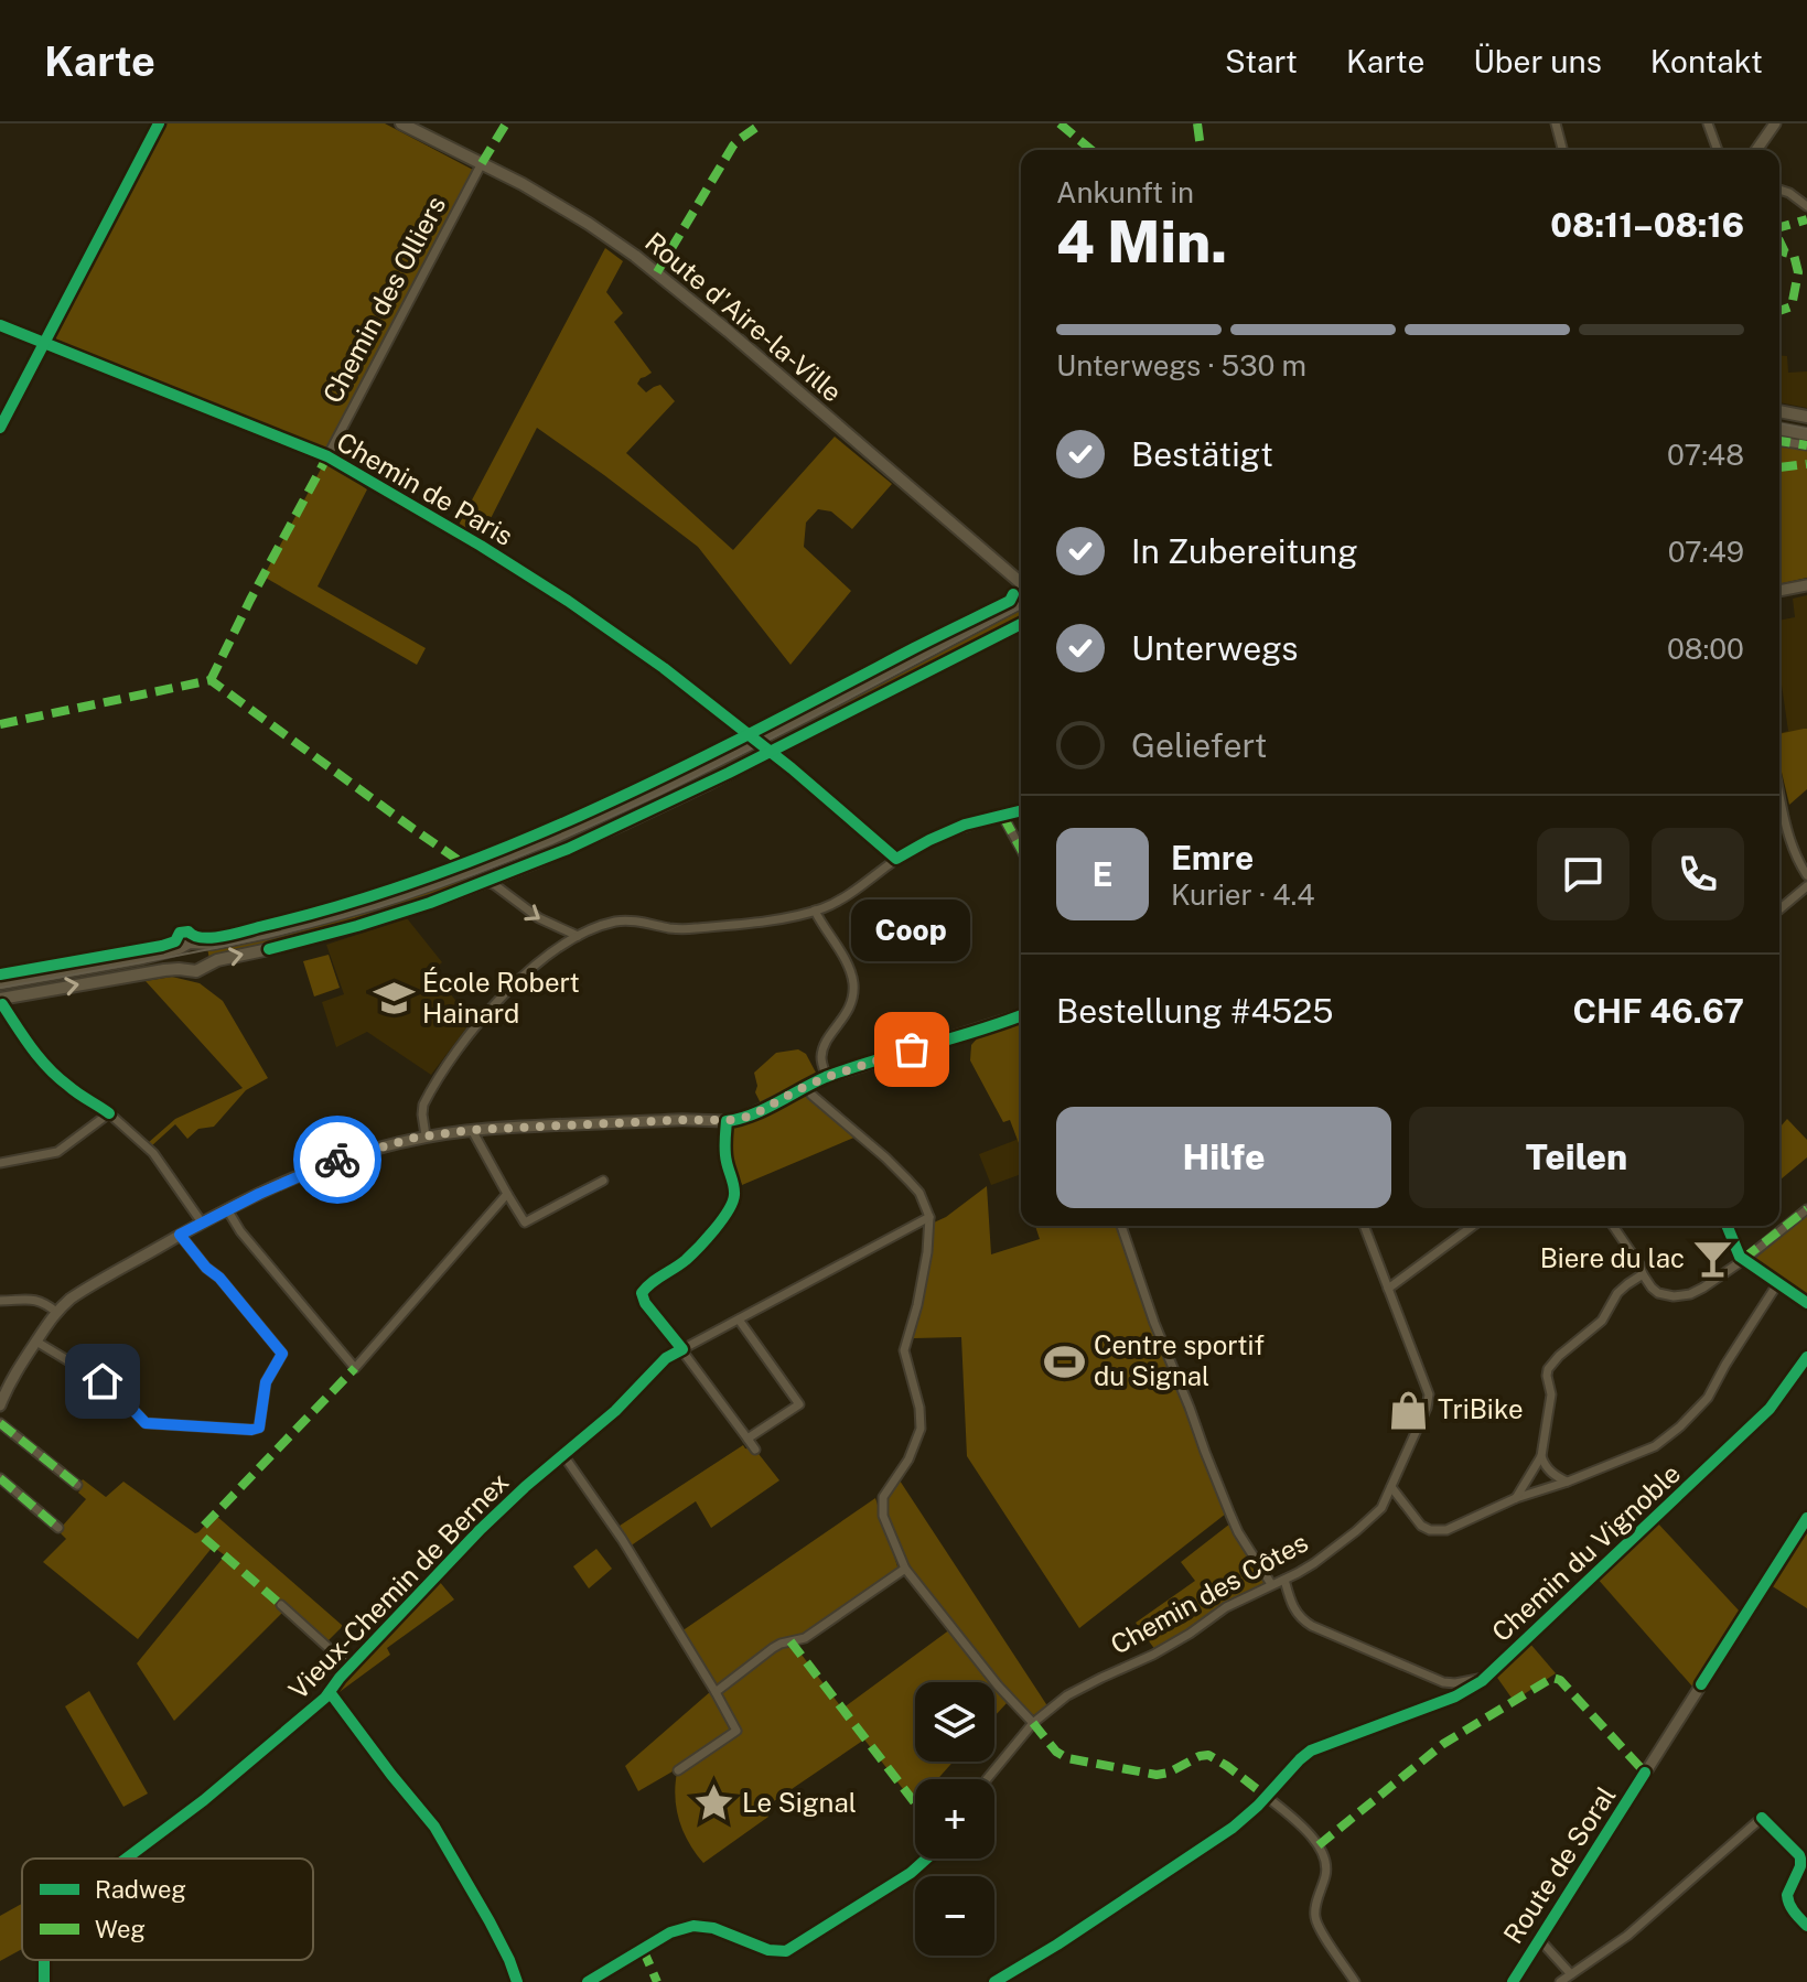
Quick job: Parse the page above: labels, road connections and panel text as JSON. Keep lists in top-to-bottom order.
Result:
{
  "streets": {
    "main road": ["Route d'Aire-la-Ville"],
    "street": [
      "Chemin des Olliers",
      "Chemin du Vignoble",
      "Vieux-Chemin de Bernex",
      "Chemin des Côtes",
      "Route de Soral"
    ],
    "cycle path": ["Chemin de Paris"]
  },
  "crossings": [
    ["Chemin des Olliers", "Route d'Aire-la-Ville"]
  ],
  "places": {
    "school or university": ["École Robert Hainard"],
    "other": ["Coop"],
    "bar": ["Biere du lac"],
    "sports": ["Centre sportif du Signal"],
    "shop": ["TriBike"],
    "place": ["Le Signal"]
  },
  "legend": ["Radweg", "Weg"],
  "page": {
    "header": "Karte",
    "nav": [
      "Start",
      "Karte",
      "Über uns",
      "Kontakt"
    ],
    "heading": ["4 Min.", "Ankunft in", "08:11–08:16"],
    "panel": [
      "Emre",
      "Kurier · 4.4",
      "Bestellung #4525",
      "CHF 46.67"
    ],
    "bar": "Unterwegs · 530 m",
    "list": [
      ["Bestätigt", "07:48"],
      ["In Zubereitung", "07:49"],
      ["Unterwegs", "08:00"],
      "Geliefert"
    ],
    "round": "E",
    "bubble": "Coop",
    "buttons": ["Hilfe", "Teilen"],
    "map_buttons": ["+", "−"]
  }
}
